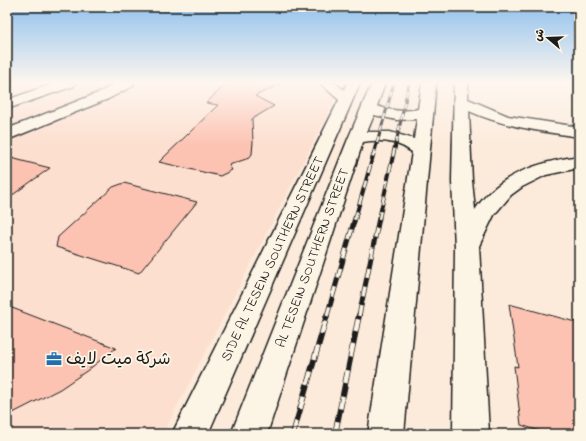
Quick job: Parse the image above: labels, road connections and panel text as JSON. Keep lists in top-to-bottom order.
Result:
{
  "streets": {
    "main road": ["AL TESEIN SOUTHERN STREET", "SIDE AL TESEIN SOUTHERN STREET"]
  },
  "places": {
    "office": ["شركة ميت لايف"]
  },
  "north": "left"
}
